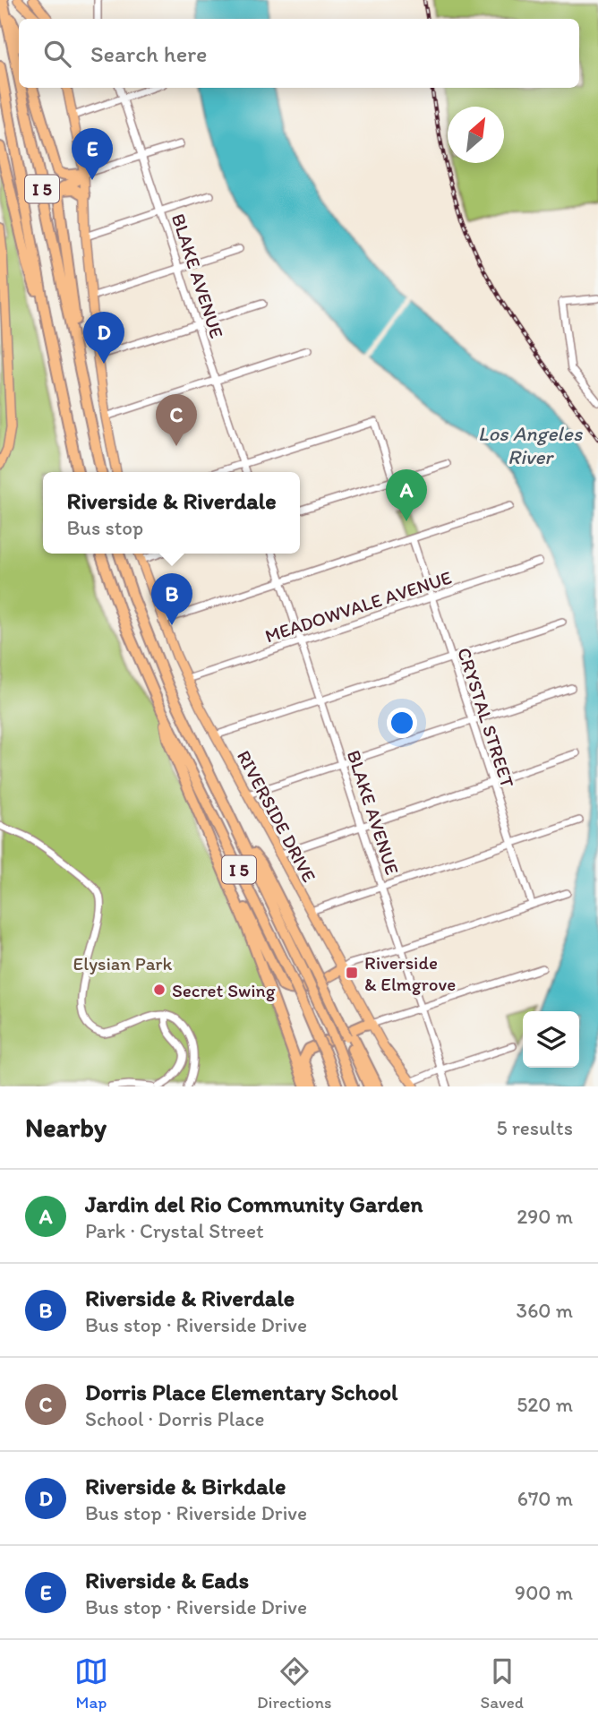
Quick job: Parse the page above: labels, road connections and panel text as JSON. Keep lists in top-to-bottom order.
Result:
{
  "streets": {
    "highway": ["I 5"],
    "main road": ["RIVERSIDE DRIVE"],
    "street": ["BLAKE AVENUE", "MEADOWVALE AVENUE", "CRYSTAL STREET"]
  },
  "crossings": [
    ["BLAKE AVENUE", "MEADOWVALE AVENUE"],
    ["MEADOWVALE AVENUE", "CRYSTAL STREET"],
    ["MEADOWVALE AVENUE", "RIVERSIDE DRIVE"]
  ],
  "water": ["Los Angeles River"],
  "parks": ["Elysian Park"],
  "places": {
    "transit": ["Riverside & Elmgrove"],
    "other": ["Secret Swing"]
  },
  "north": "top right",
  "page": {
    "search": "Search here",
    "pins": [
      "E",
      "D",
      "C",
      "A",
      "B"
    ],
    "popup": ["Riverside & Riverdale", "Bus stop"],
    "heading": ["Nearby", "5 results"],
    "list": [
      {
        "mark": "A",
        "name": "Jardin del Rio Community Garden",
        "note": "Park · Crystal Street",
        "value": "290 m"
      },
      {
        "mark": "B",
        "name": "Riverside & Riverdale",
        "note": "Bus stop · Riverside Drive",
        "value": "360 m"
      },
      {
        "mark": "C",
        "name": "Dorris Place Elementary School",
        "note": "School · Dorris Place",
        "value": "520 m"
      },
      {
        "mark": "D",
        "name": "Riverside & Birkdale",
        "note": "Bus stop · Riverside Drive",
        "value": "670 m"
      },
      {
        "mark": "E",
        "name": "Riverside & Eads",
        "note": "Bus stop · Riverside Drive",
        "value": "900 m"
      }
    ],
    "nav": ["Map", "Directions", "Saved"]
  }
}
